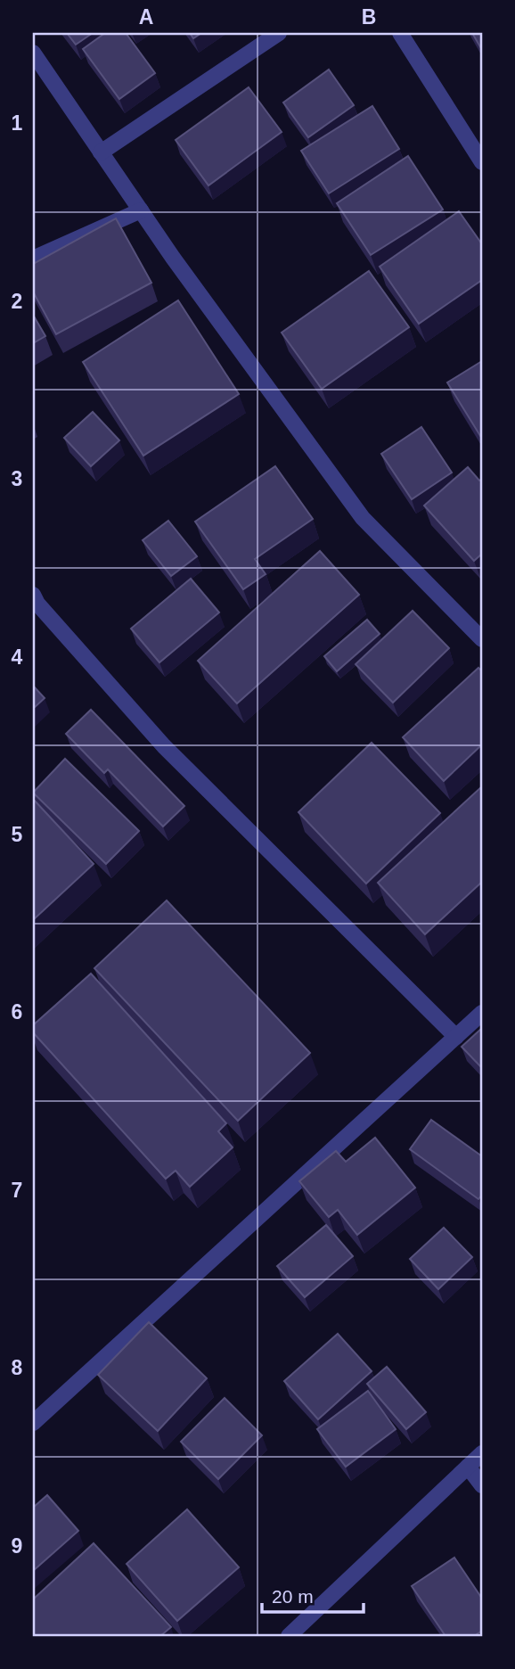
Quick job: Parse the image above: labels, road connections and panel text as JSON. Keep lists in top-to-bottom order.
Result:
{
  "scale_bar": "20 m",
  "grid": {
    "columns": ["A", "B"],
    "rows": [
      "1",
      "2",
      "3",
      "4",
      "5",
      "6",
      "7",
      "8",
      "9"
    ]
  }
}
